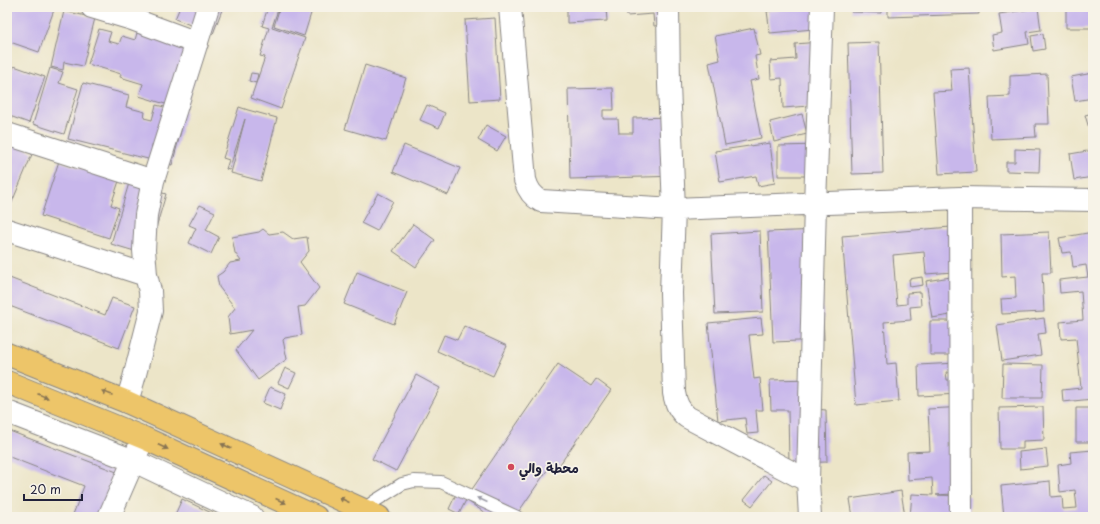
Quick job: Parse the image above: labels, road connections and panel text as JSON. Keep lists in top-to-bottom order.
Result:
{
  "places": ["محطة والي"],
  "scale_bar": "20 m"
}
